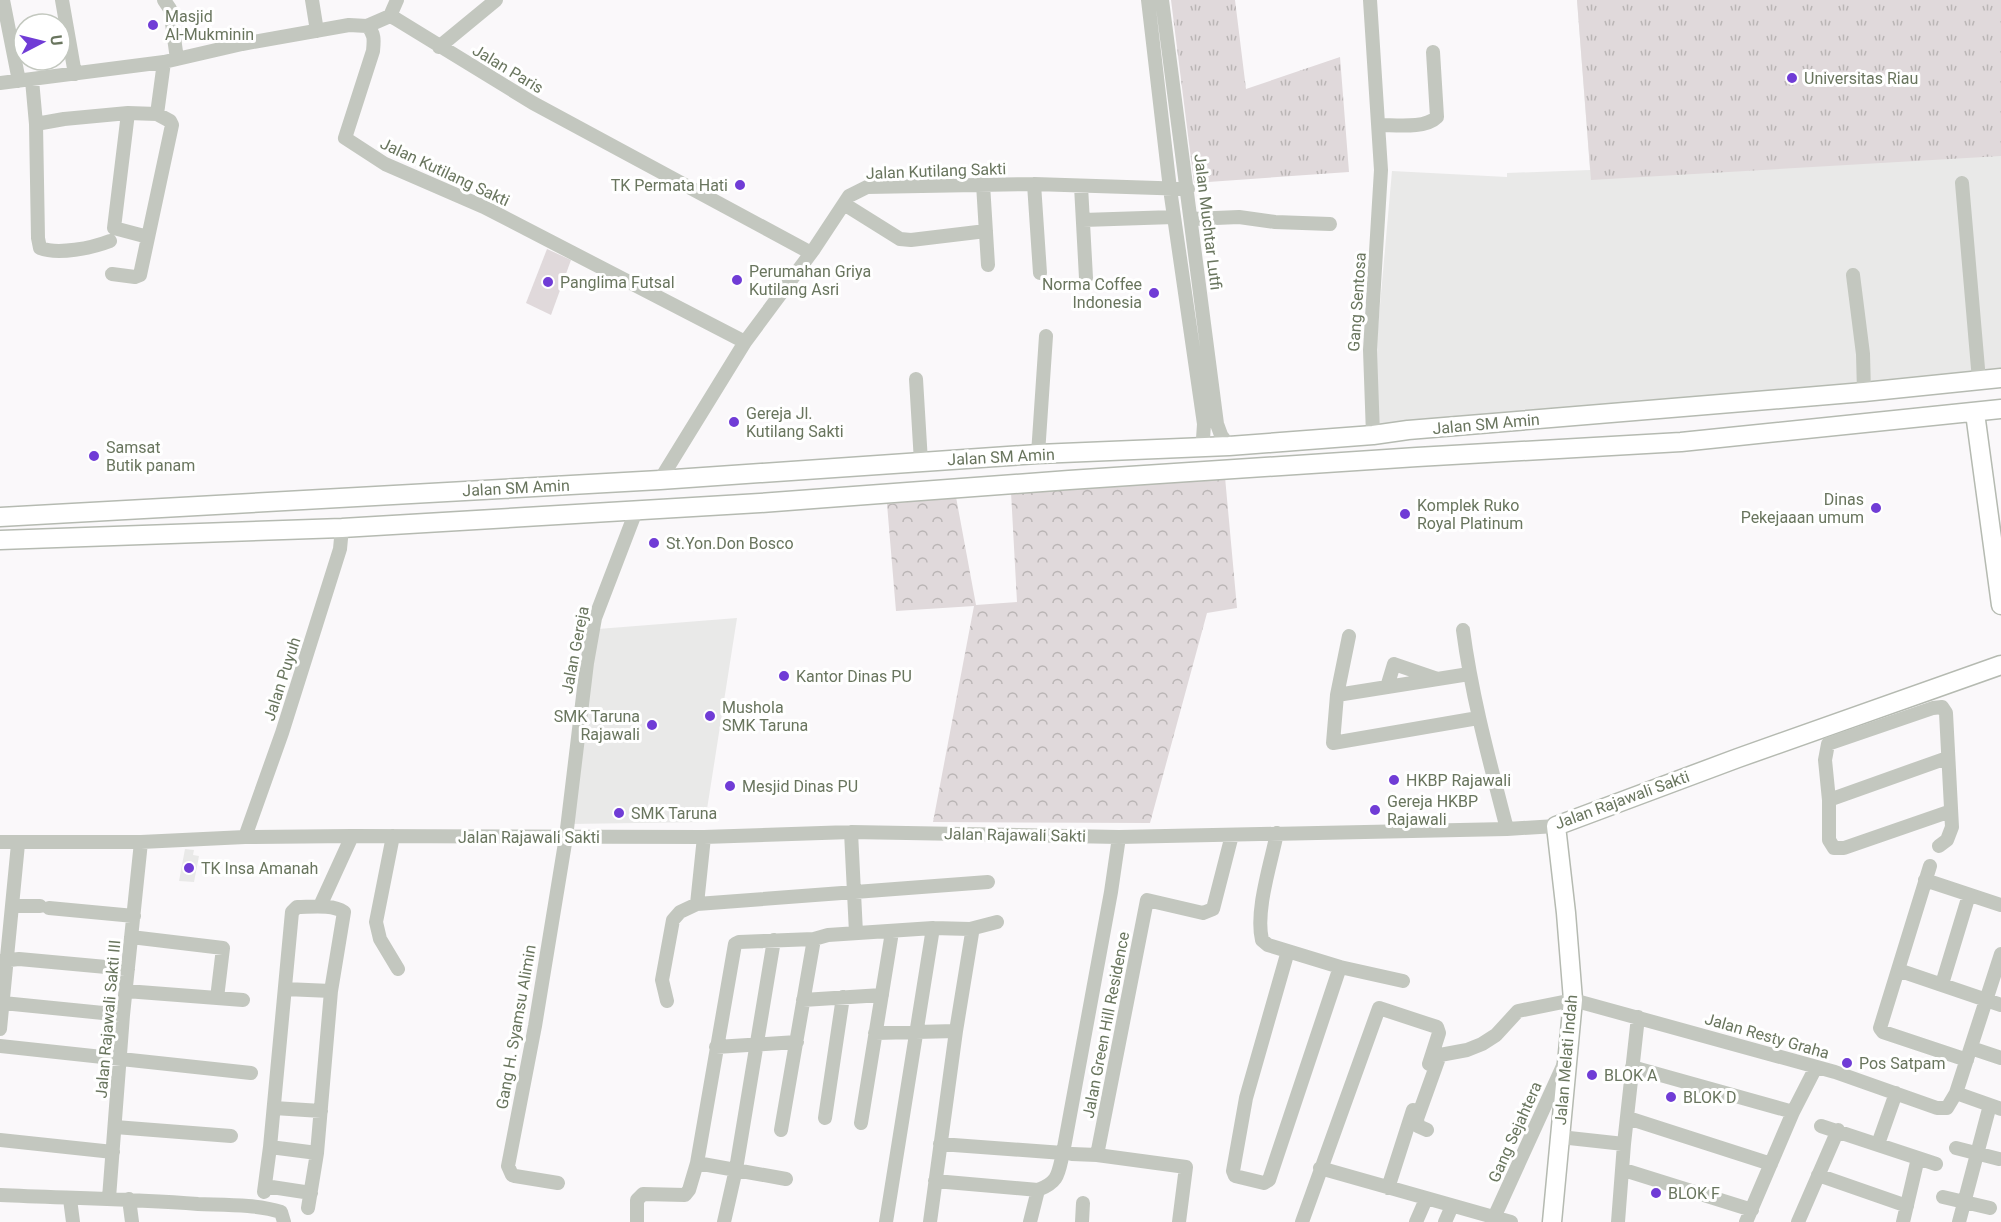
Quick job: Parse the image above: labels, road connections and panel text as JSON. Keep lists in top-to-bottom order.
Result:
{
  "streets": {
    "main road": ["Jalan SM Amin", "Jalan Rajawali Sakti", "Jalan Melati Indah"],
    "street": [
      "Jalan Paris",
      "Jalan Kutilang Sakti",
      "Jalan Muchtar Lutfi",
      "Gang Sentosa",
      "Jalan Gereja",
      "Jalan Puyuh",
      "Jalan Rajawali Sakti III",
      "Jalan Green Hill Residence",
      "Gang H. Syamsu Alimin",
      "Jalan Resty Graha",
      "Gang Sejahtera"
    ]
  },
  "crossings": [
    ["Jalan Paris", "Jalan Kutilang Sakti"],
    ["Jalan Kutilang Sakti", "Jalan Muchtar Lutfi"],
    ["Jalan Kutilang Sakti", "Jalan SM Amin"],
    ["Jalan Muchtar Lutfi", "Jalan SM Amin"],
    ["Gang Sentosa", "Jalan SM Amin"],
    ["Jalan SM Amin", "Jalan Gereja"],
    ["Jalan SM Amin", "Jalan Puyuh"],
    ["Jalan Gereja", "Jalan Rajawali Sakti"],
    ["Jalan Gereja", "Gang H. Syamsu Alimin"],
    ["Jalan Puyuh", "Jalan Rajawali Sakti"],
    ["Jalan Rajawali Sakti", "Jalan Rajawali Sakti III"],
    ["Jalan Rajawali Sakti", "Jalan Green Hill Residence"],
    ["Jalan Rajawali Sakti", "Gang H. Syamsu Alimin"],
    ["Jalan Rajawali Sakti", "Jalan Melati Indah"],
    ["Jalan Resty Graha", "Jalan Melati Indah"],
    ["Jalan Melati Indah", "Gang Sejahtera"]
  ],
  "places": [
    "Masjid Al-Mukminin",
    "Universitas Riau",
    "TK Permata Hati",
    "Perumahan Griya Kutilang Asri",
    "Panglima Futsal",
    "Norma Coffee Indonesia",
    "Gereja Jl. Kutilang Sakti",
    "Samsat Butik panam",
    "Dinas Pekejaaan umum",
    "Komplek Ruko Royal Platinum",
    "St.Yon.Don Bosco",
    "Kantor Dinas PU",
    "Mushola SMK Taruna",
    "SMK Taruna Rajawali",
    "HKBP Rajawali",
    "Mesjid Dinas PU",
    "Gereja HKBP Rajawali",
    "SMK Taruna",
    "TK Insa Amanah",
    "Pos Satpam",
    "BLOK A",
    "BLOK D",
    "BLOK F"
  ],
  "north": "right"
}
